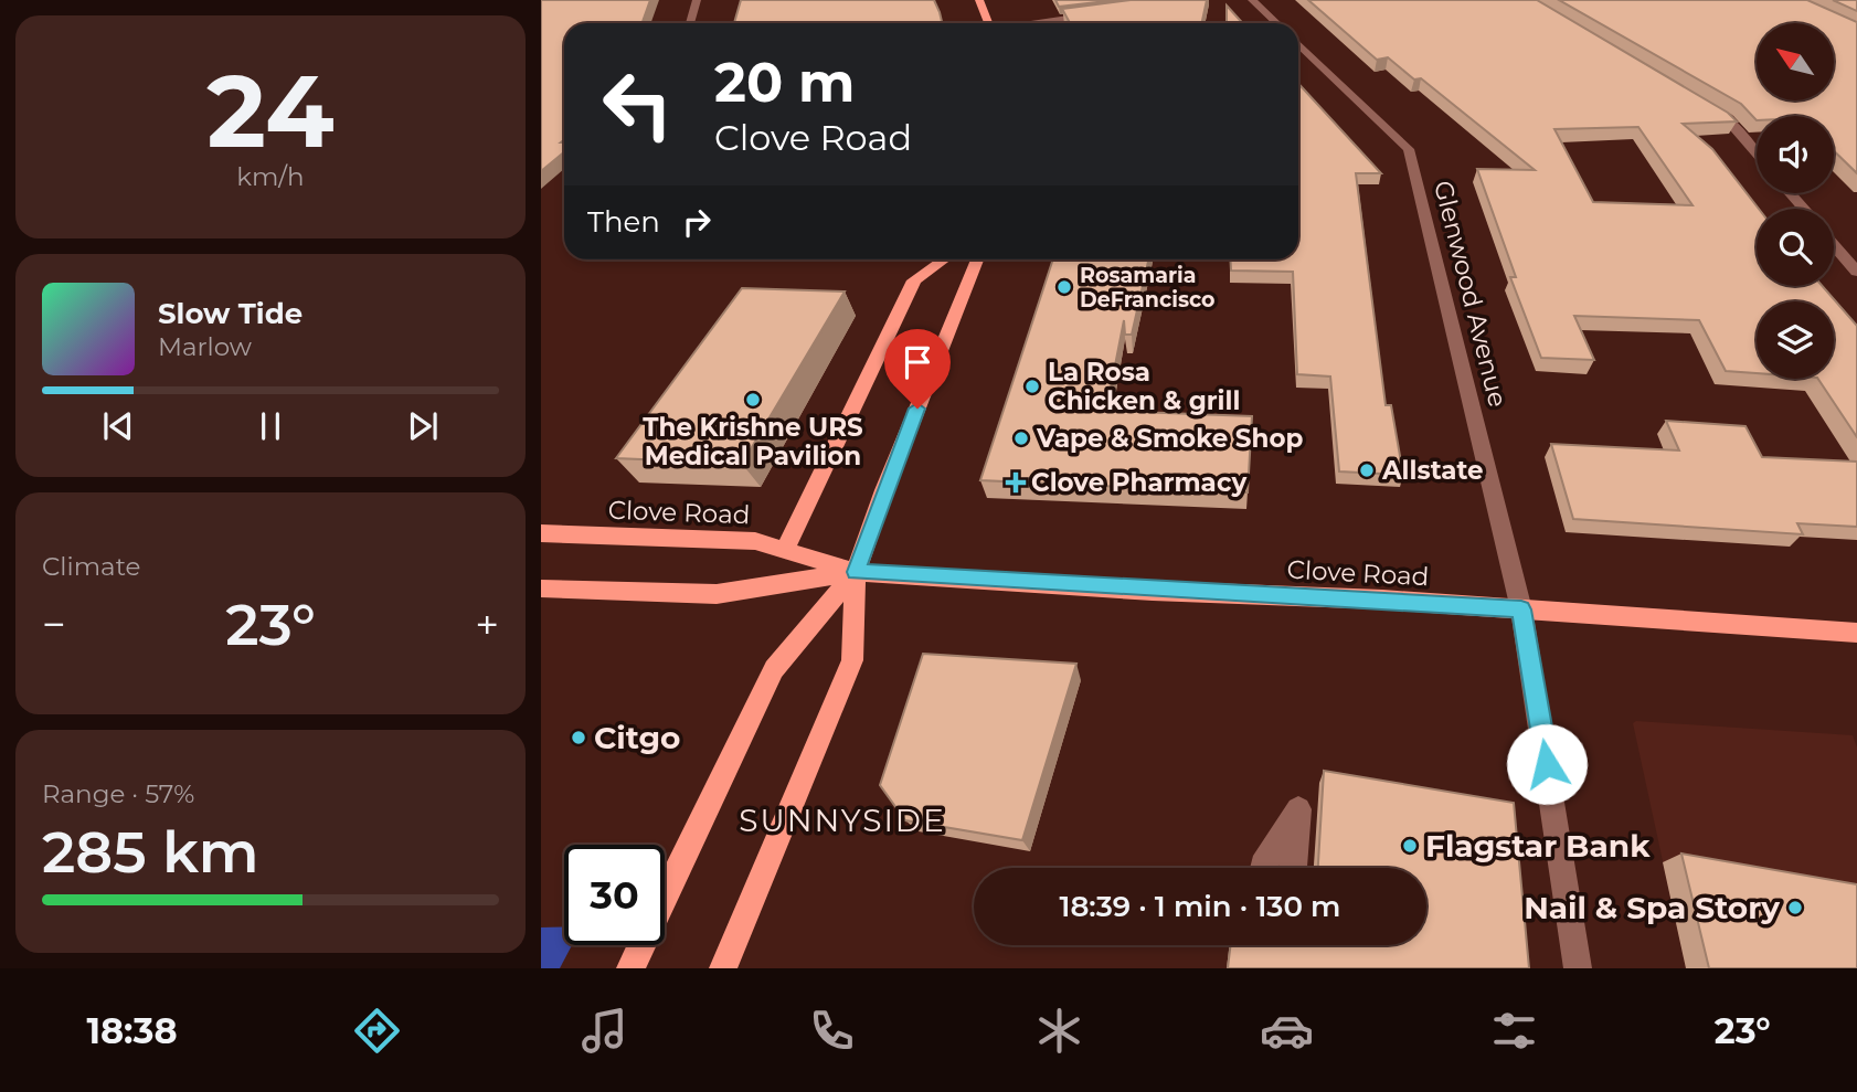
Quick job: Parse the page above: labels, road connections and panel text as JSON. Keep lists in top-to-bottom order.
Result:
{
  "streets": {
    "main road": ["Clove Road"],
    "street": ["Glenwood Avenue"]
  },
  "crossings": [
    ["Glenwood Avenue", "Clove Road"]
  ],
  "districts": ["SUNNYSIDE"],
  "places": {
    "other": [
      "Rosamaria DeFrancisco",
      "La Rosa Chicken & grill",
      "The Krishne URS Medical Pavilion",
      "Vape & Smoke Shop",
      "Allstate",
      "Citgo",
      "Flagstar Bank",
      "Nail & Spa Story"
    ],
    "health": ["Clove Pharmacy"]
  },
  "north": "top left",
  "page": {
    "tile": [
      ["24", "km/h"],
      "Climate",
      ["Range · 57%", "285 km"]
    ],
    "turn": ["20 m", "Clove Road"],
    "then": "Then",
    "song": ["Slow Tide", "Marlow"],
    "heat": ["−", "23°", "+"],
    "limit": "30",
    "trip": "18:39 · 1 min · 130 m",
    "tabs": ["18:38", "23°"]
  }
}
